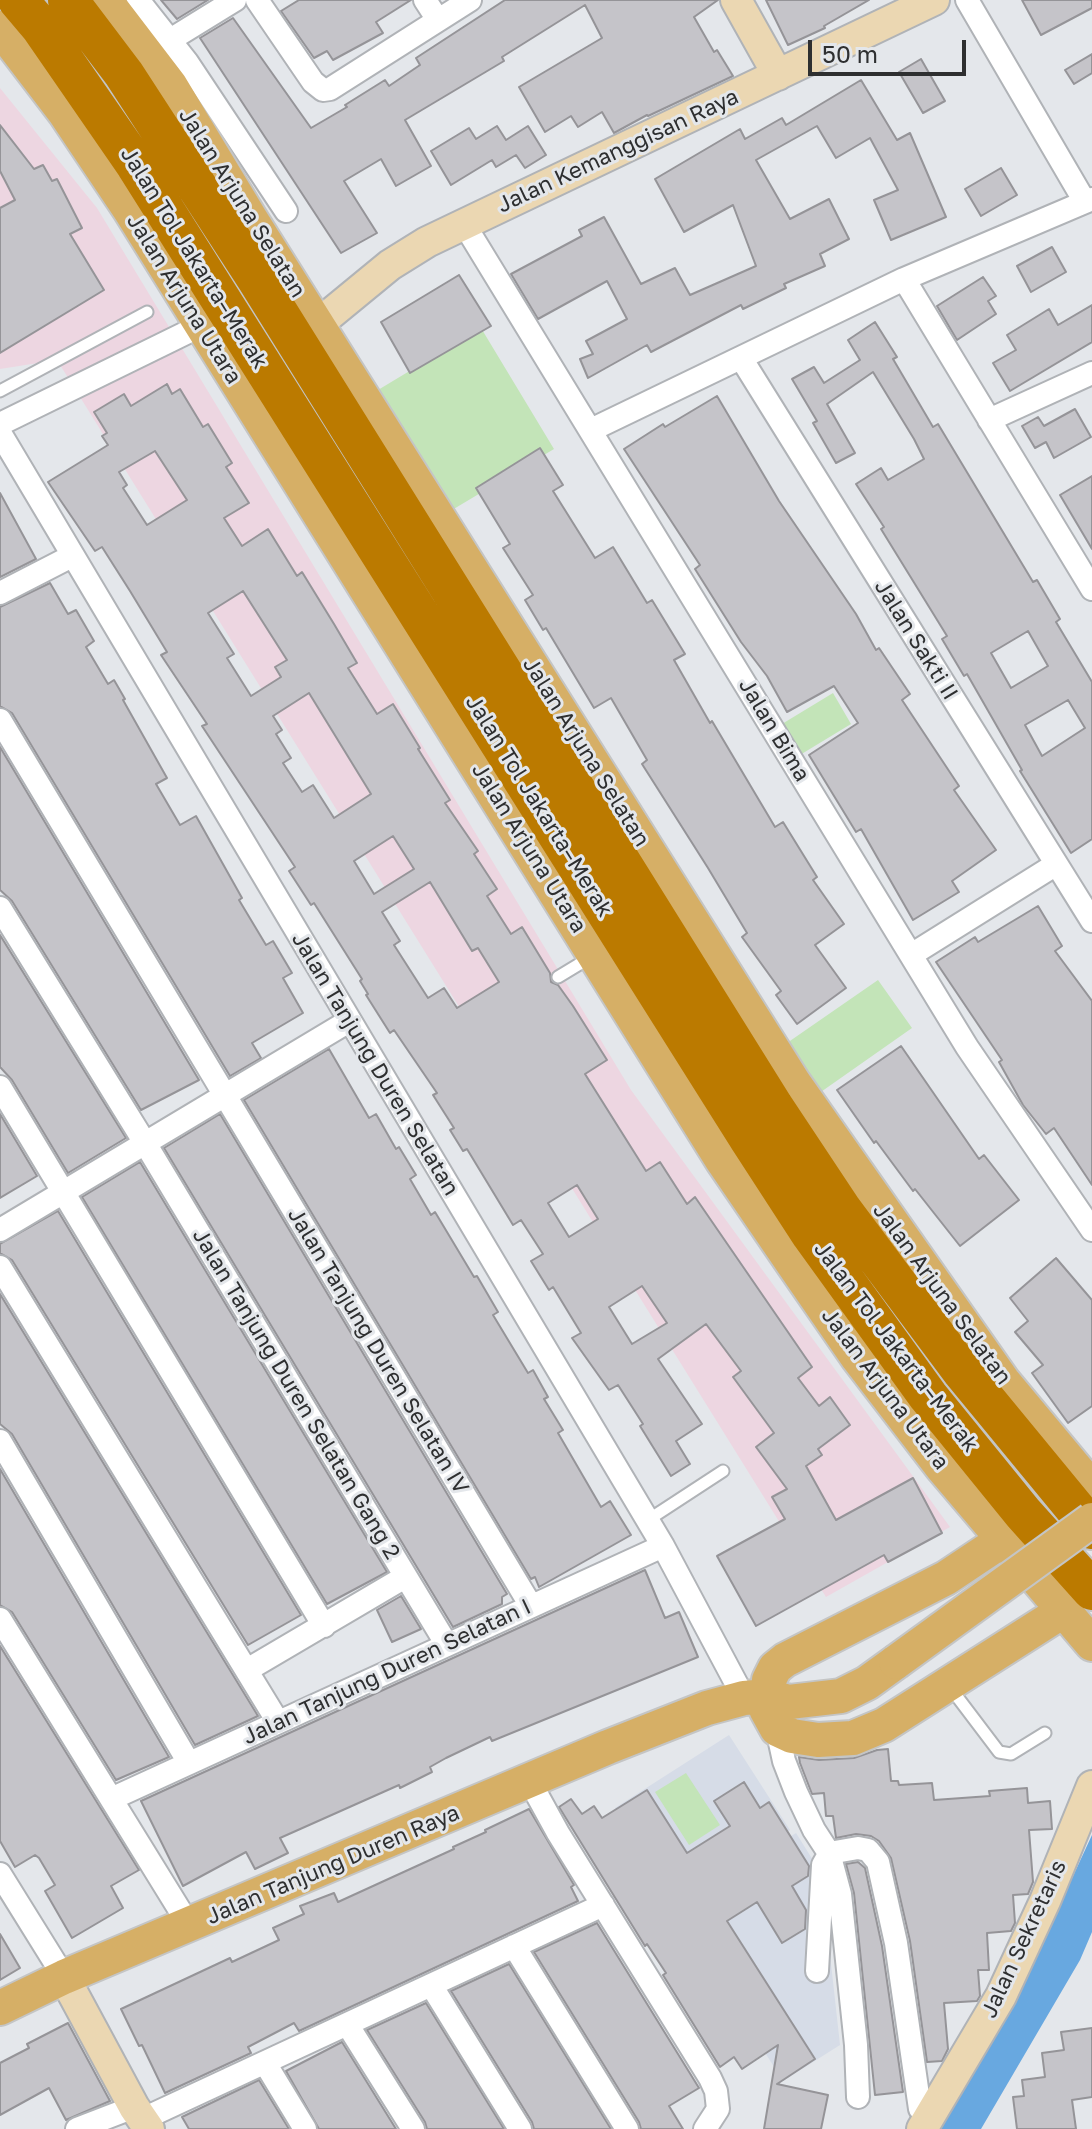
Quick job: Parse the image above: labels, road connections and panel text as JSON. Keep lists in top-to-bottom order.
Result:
{
  "streets": {
    "highway": ["Jalan Tol Jakarta–Merak"],
    "main road": ["Jalan Arjuna Selatan", "Jalan Arjuna Utara", "Jalan Tanjung Duren Raya"],
    "street": [
      "Jalan Kemanggisan Raya",
      "Jalan Sakti II",
      "Jalan Bima",
      "Jalan Tanjung Duren Selatan",
      "Jalan Tanjung Duren Selatan IV",
      "Jalan Tanjung Duren Selatan Gang 2",
      "Jalan Tanjung Duren Selatan I",
      "Jalan Sekretaris"
    ]
  },
  "crossings": [
    ["Jalan Kemanggisan Raya", "Jalan Arjuna Selatan"],
    ["Jalan Kemanggisan Raya", "Jalan Bima"],
    ["Jalan Tol Jakarta–Merak", "Jalan Arjuna Utara"],
    ["Jalan Tanjung Duren Selatan", "Jalan Tanjung Duren Selatan I"],
    ["Jalan Tanjung Duren Selatan", "Jalan Tanjung Duren Raya"],
    ["Jalan Tanjung Duren Selatan IV", "Jalan Tanjung Duren Selatan I"],
    ["Jalan Tanjung Duren Selatan Gang 2", "Jalan Tanjung Duren Selatan I"]
  ],
  "scale_bar": "50 m"
}
